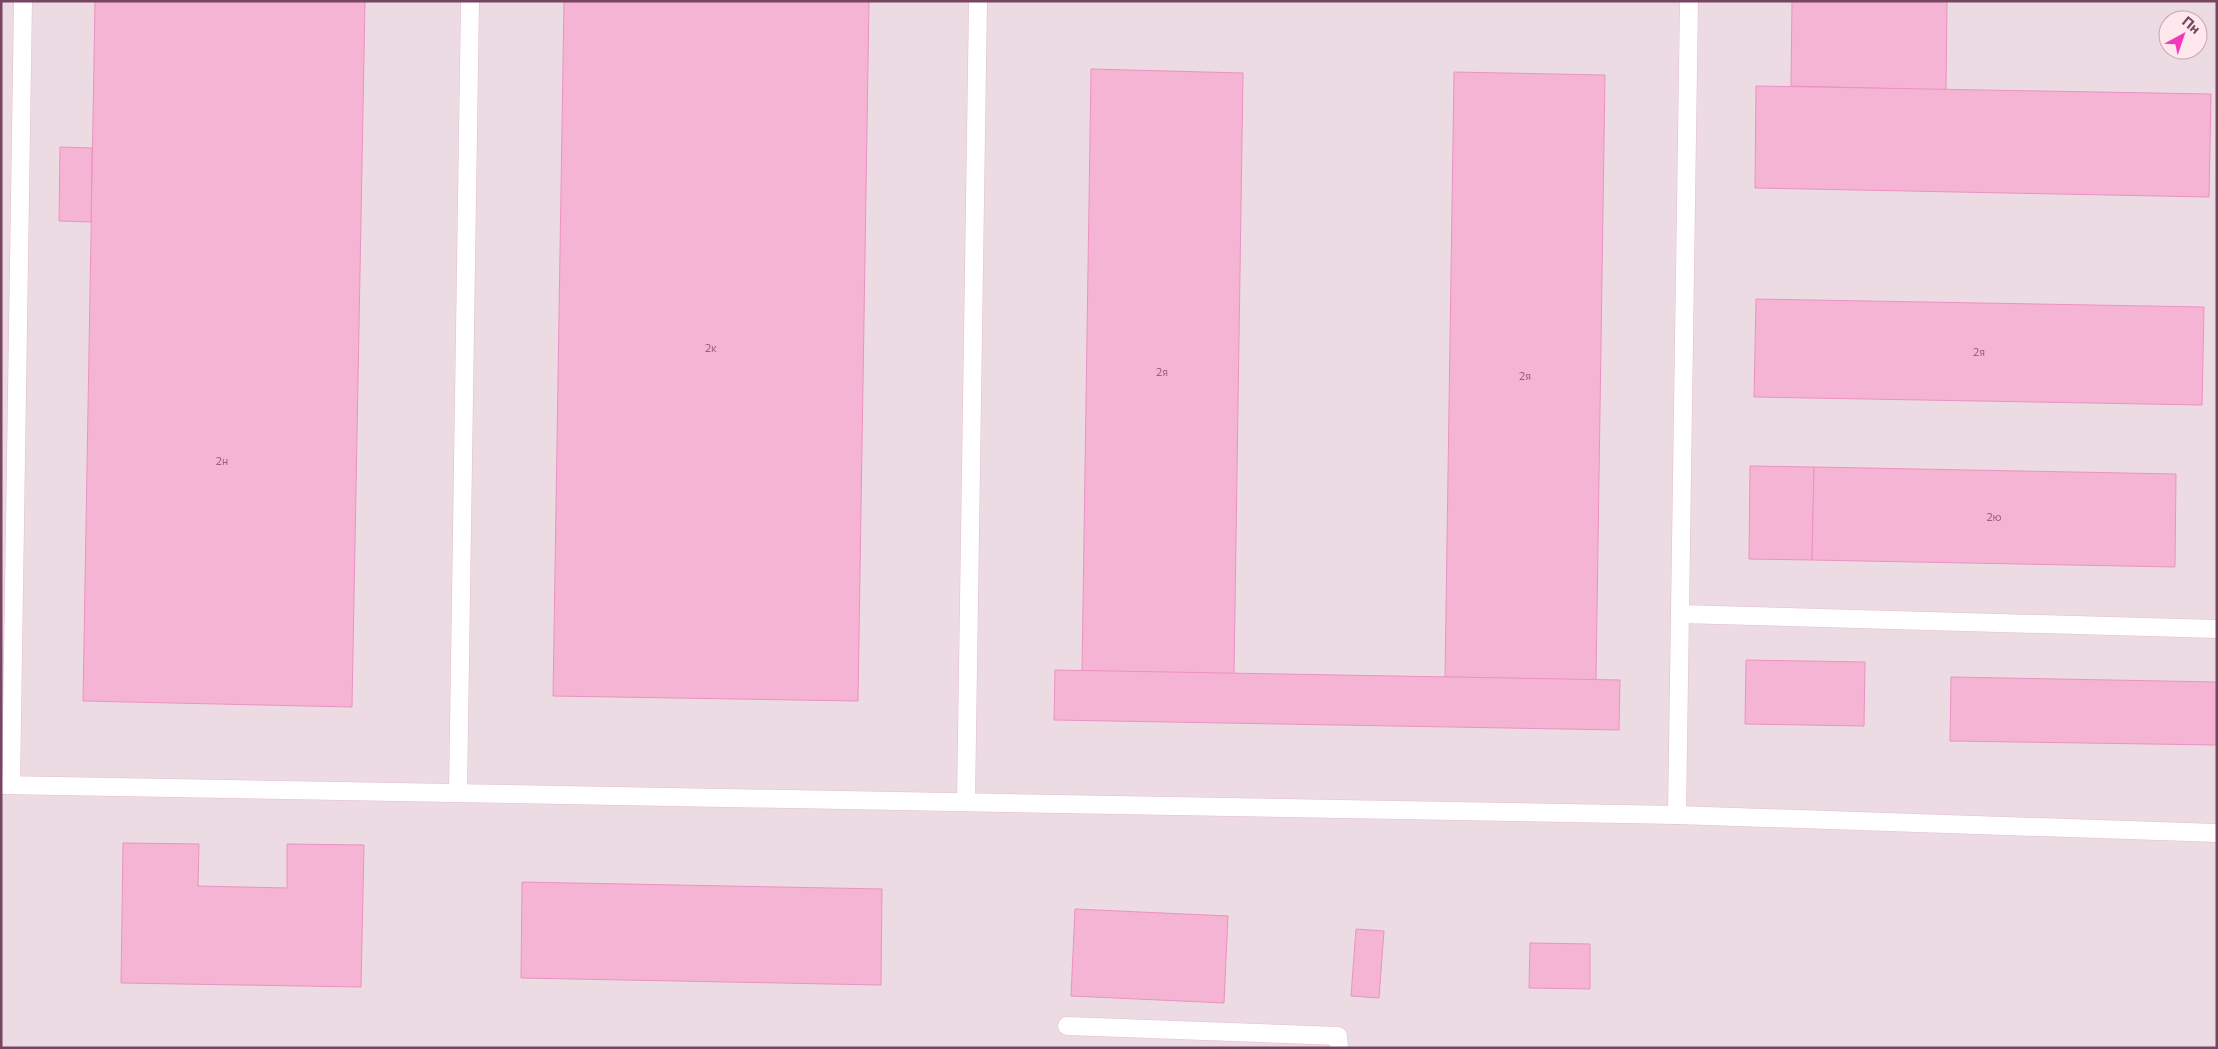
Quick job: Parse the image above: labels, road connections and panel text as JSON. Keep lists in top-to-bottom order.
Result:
{
  "house_numbers": [
    "2к",
    "2я",
    "2я",
    "2я",
    "2н",
    "2ю"
  ],
  "north": "top right"
}
